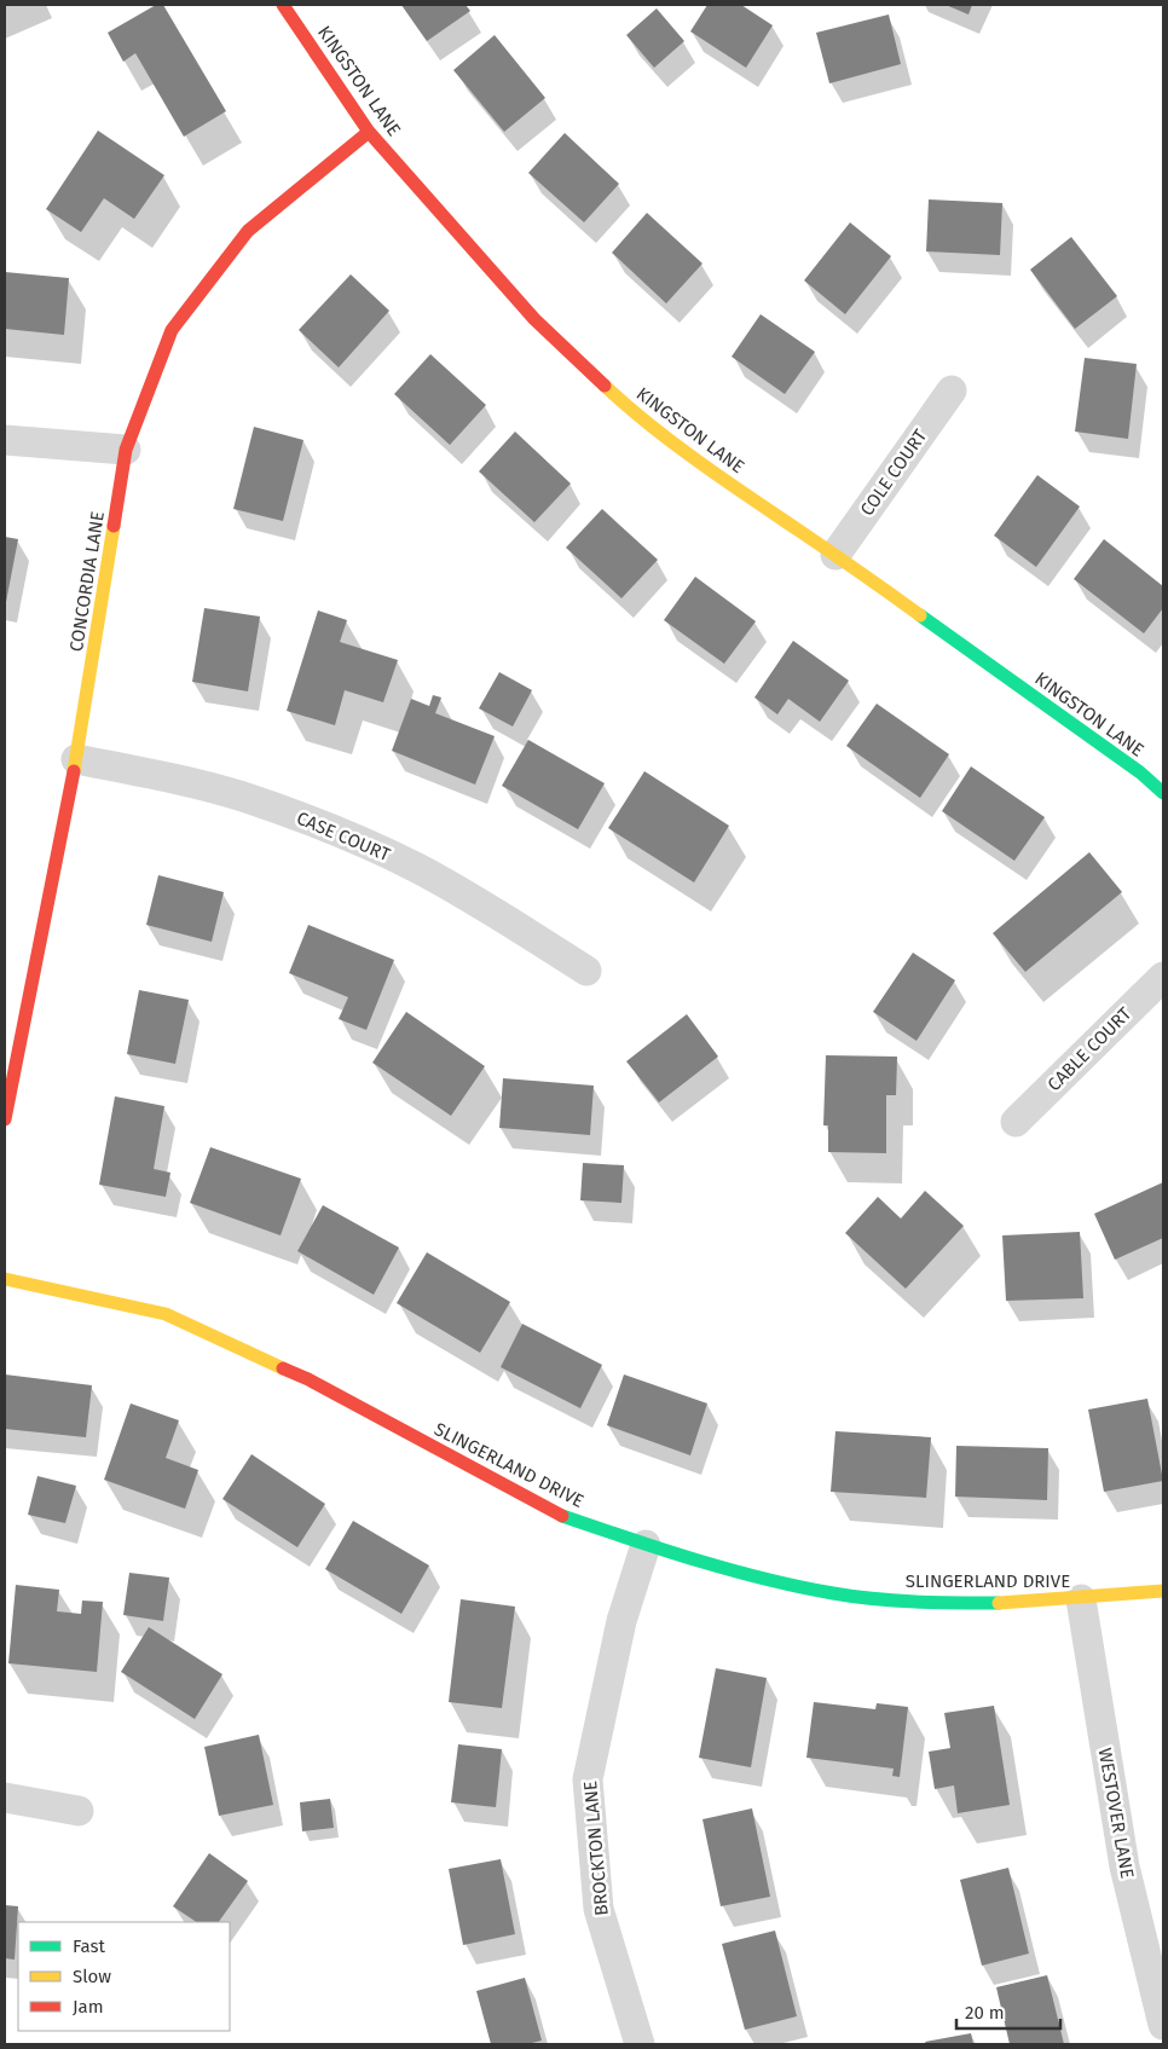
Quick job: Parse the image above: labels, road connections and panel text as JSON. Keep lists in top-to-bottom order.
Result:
{
  "streets": {
    "street": [
      "KINGSTON LANE",
      "COLE COURT",
      "CONCORDIA LANE",
      "CASE COURT",
      "CABLE COURT",
      "SLINGERLAND DRIVE",
      "WESTOVER LANE",
      "BROCKTON LANE"
    ]
  },
  "crossings": [
    ["KINGSTON LANE", "COLE COURT"],
    ["KINGSTON LANE", "CONCORDIA LANE"],
    ["CONCORDIA LANE", "CASE COURT"],
    ["SLINGERLAND DRIVE", "WESTOVER LANE"],
    ["SLINGERLAND DRIVE", "BROCKTON LANE"]
  ],
  "legend": ["Fast", "Slow", "Jam"],
  "scale_bar": "20 m"
}
